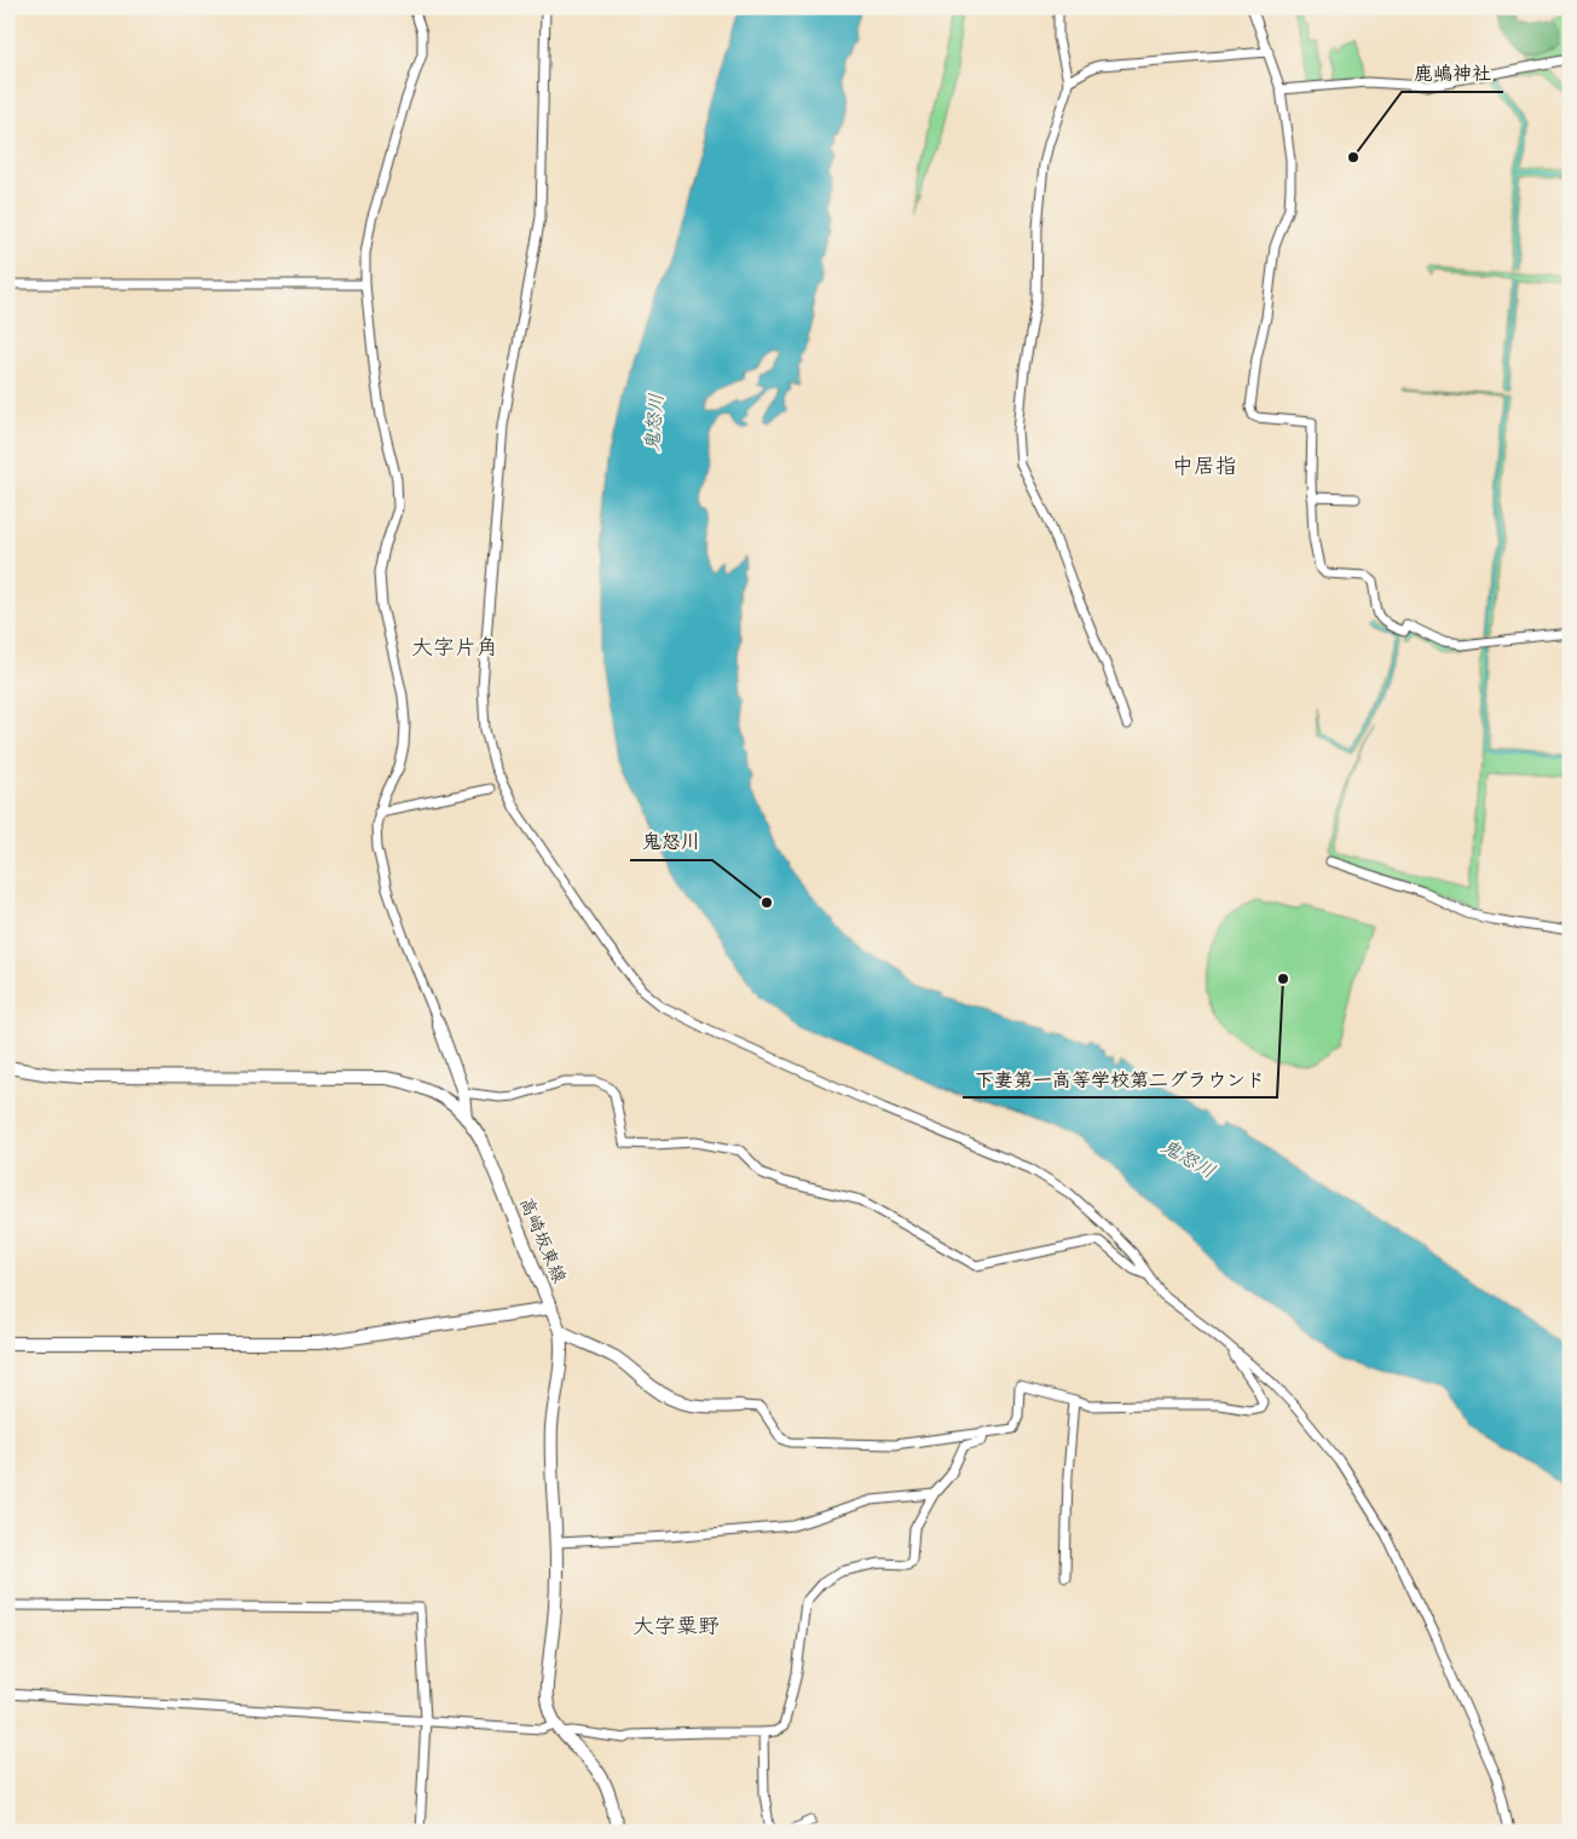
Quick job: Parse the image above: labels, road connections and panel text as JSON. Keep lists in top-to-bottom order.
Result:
{
  "streets": {
    "main road": ["高崎坂東線"]
  },
  "districts": ["中居指", "大字片角", "大字粟野"],
  "water": ["鬼怒川"],
  "places": ["鹿嶋神社", "鬼怒川", "下妻第一高等学校第二グラウンド"]
}
